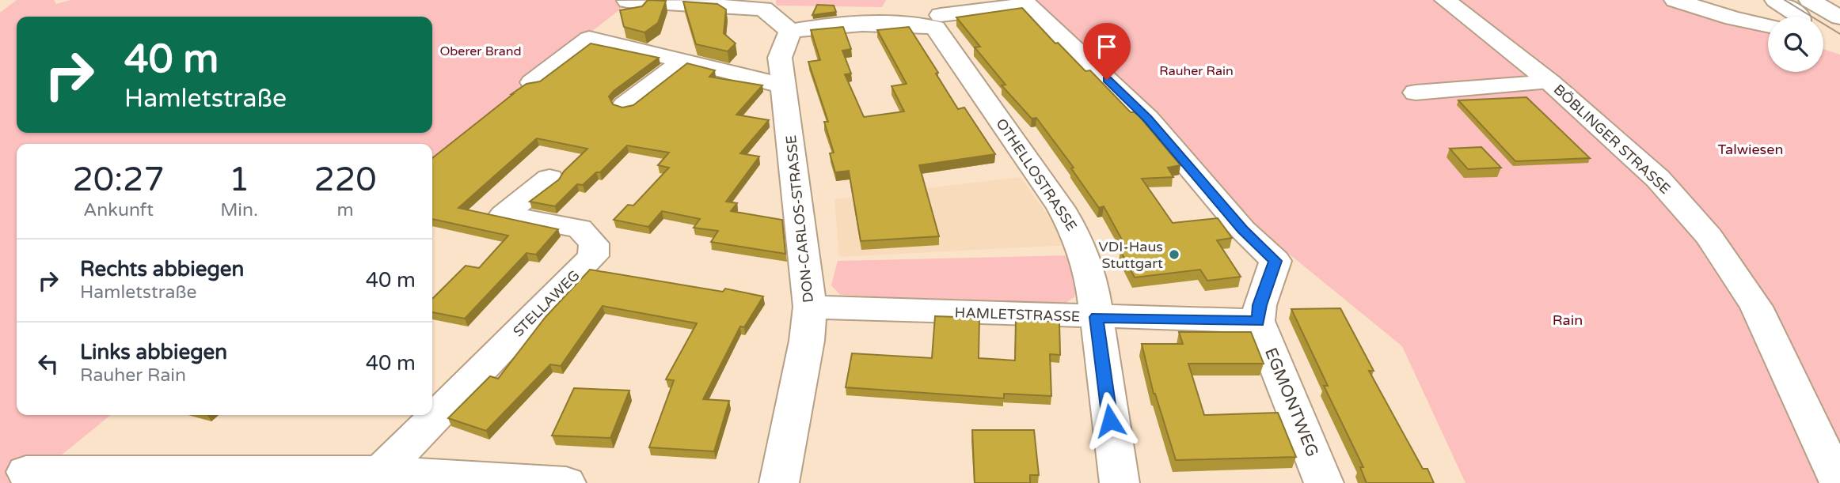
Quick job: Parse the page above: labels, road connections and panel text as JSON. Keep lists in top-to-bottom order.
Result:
{
  "streets": {
    "street": [
      "BÖBLINGER STRASSE",
      "OTHELLOSTRASSE",
      "DON-CARLOS-STRASSE",
      "STELLAWEG",
      "HAMLETSTRASSE",
      "EGMONTWEG"
    ]
  },
  "crossings": [
    ["OTHELLOSTRASSE", "HAMLETSTRASSE"],
    ["DON-CARLOS-STRASSE", "HAMLETSTRASSE"],
    ["HAMLETSTRASSE", "EGMONTWEG"]
  ],
  "parks": [
    "Oberer Brand",
    "Rauher Rain",
    "Talwiesen",
    "Rain"
  ],
  "places": ["VDI-Haus Stuttgart"],
  "page": {
    "turn": ["40 m", "Hamletstraße"],
    "eta": [
      "20:27",
      "Ankunft",
      "1",
      "Min.",
      "220",
      "m"
    ],
    "list": [
      {
        "name": "Rechts abbiegen",
        "note": "Hamletstraße",
        "value": "40 m"
      },
      {
        "name": "Links abbiegen",
        "note": "Rauher Rain",
        "value": "40 m"
      }
    ]
  }
}
